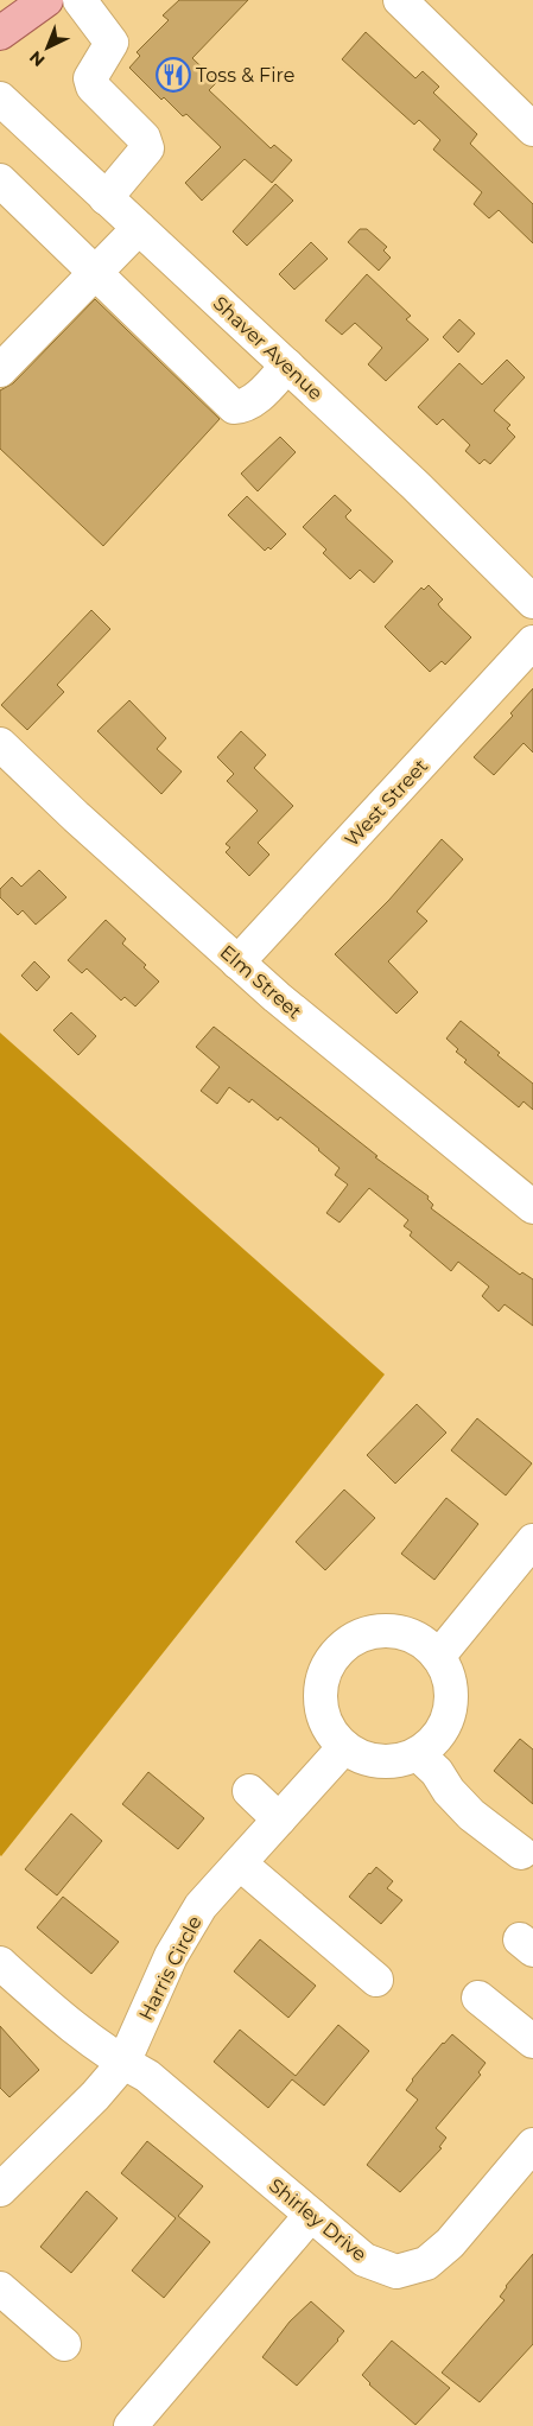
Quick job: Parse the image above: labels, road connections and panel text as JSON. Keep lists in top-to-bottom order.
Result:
{
  "streets": {
    "street": [
      "Shaver Avenue",
      "West Street",
      "Elm Street",
      "Harris Circle",
      "Shirley Drive"
    ]
  },
  "crossings": [
    ["West Street", "Elm Street"],
    ["Harris Circle", "Shirley Drive"]
  ],
  "places": {
    "restaurant": ["Toss & Fire"]
  },
  "north": "bottom left"
}
